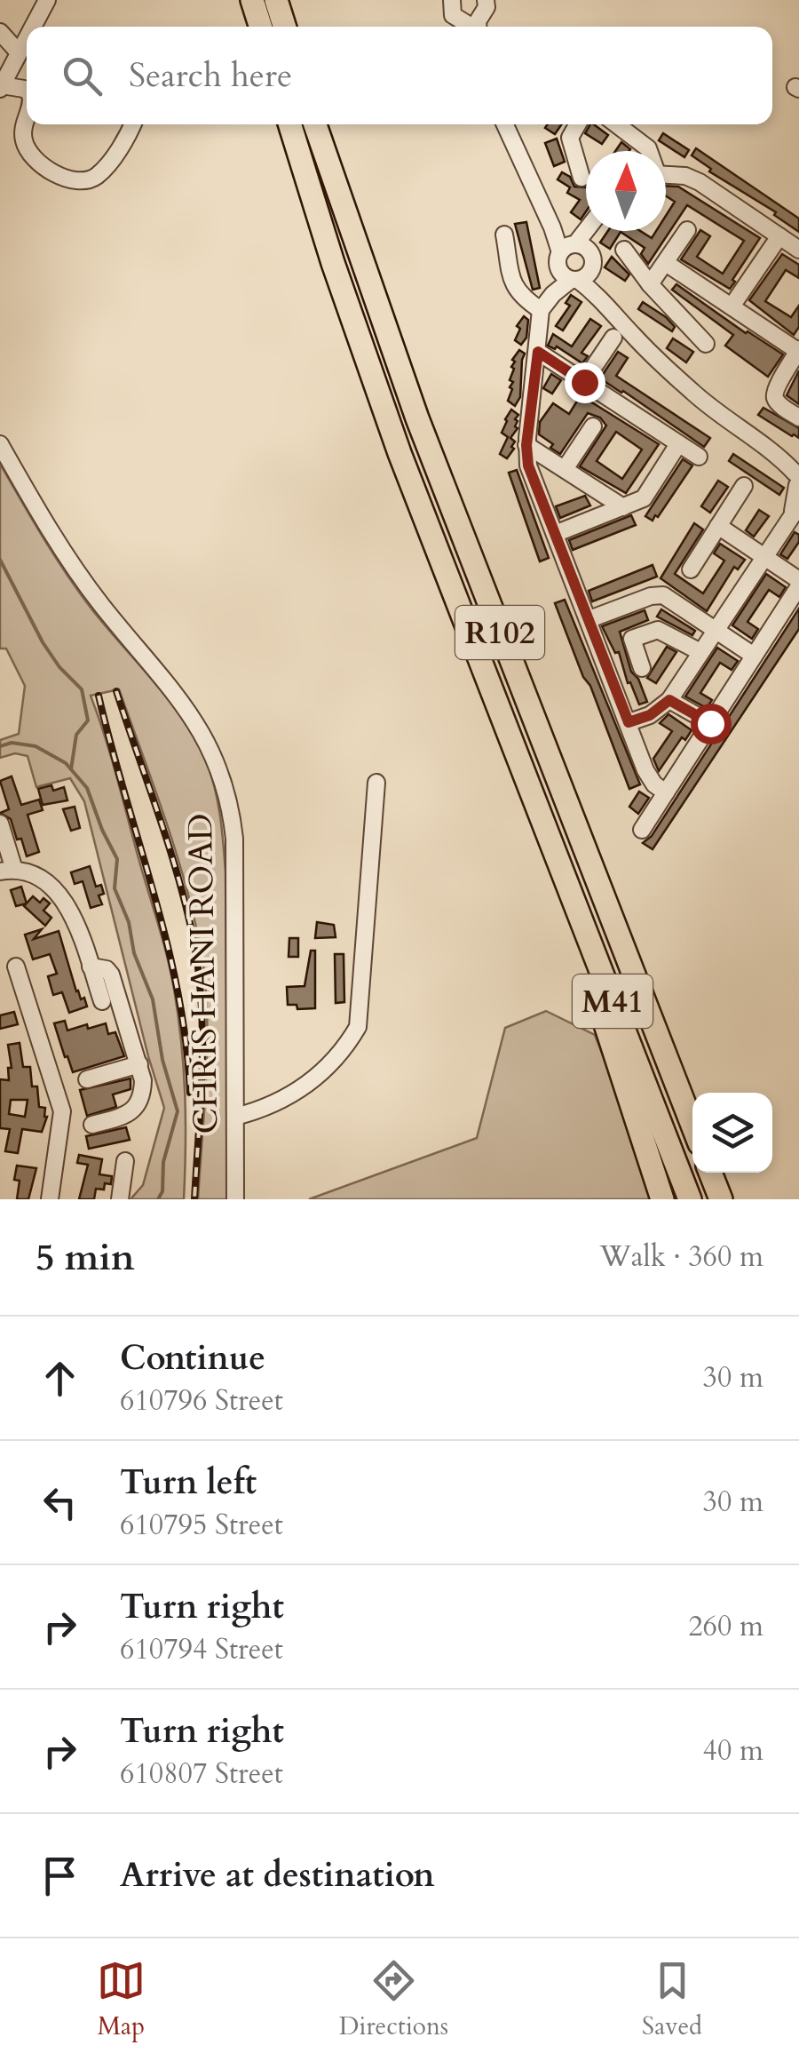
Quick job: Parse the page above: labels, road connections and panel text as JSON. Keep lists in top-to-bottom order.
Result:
{
  "streets": {
    "highway": ["R102", "M41"],
    "street": ["CHRIS HANI ROAD"]
  },
  "crossings": [
    ["R102", "M41"]
  ],
  "north": "top",
  "page": {
    "search": "Search here",
    "heading": ["5 min", "Walk · 360 m"],
    "list": [
      ["Continue", "610796 Street", "30 m"],
      ["Turn left", "610795 Street", "30 m"],
      ["Turn right", "610794 Street", "260 m"],
      ["Turn right", "610807 Street", "40 m"],
      "Arrive at destination"
    ],
    "nav": ["Map", "Directions", "Saved"]
  }
}
